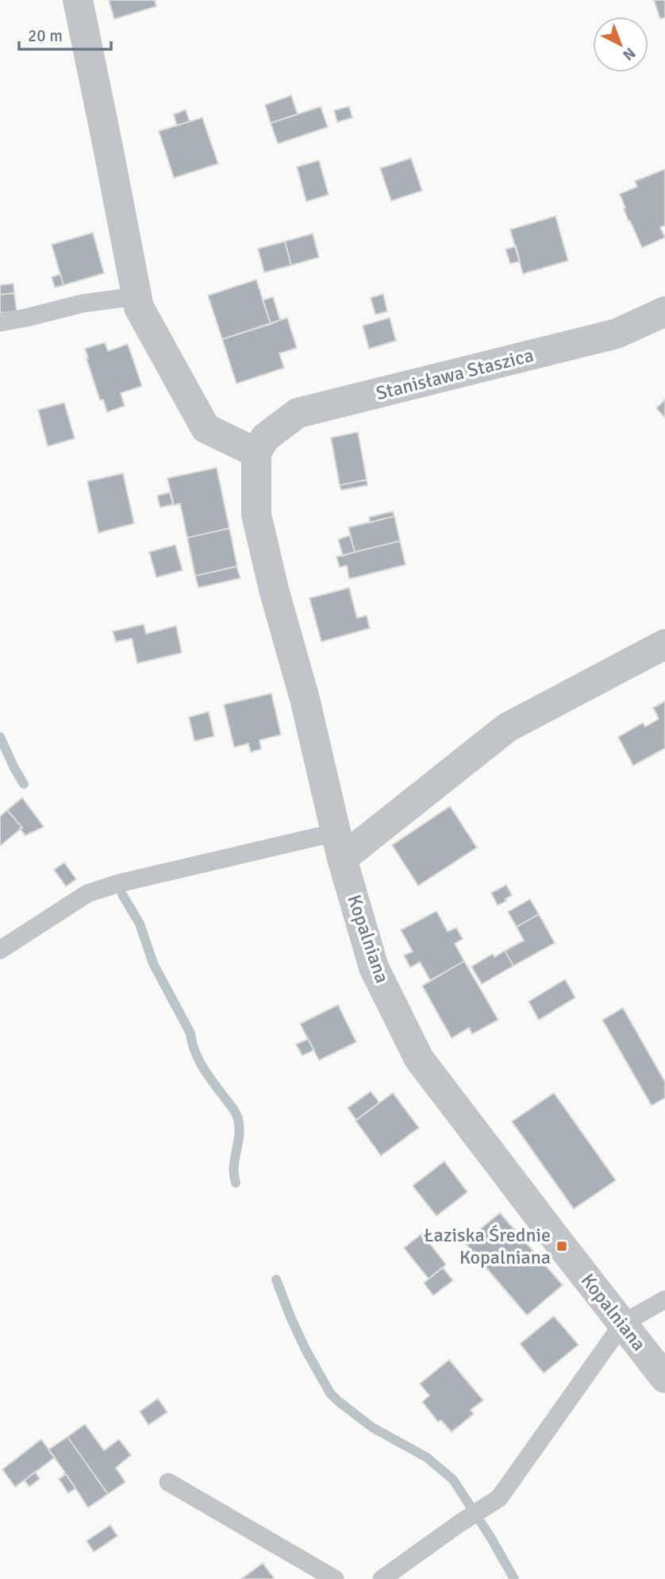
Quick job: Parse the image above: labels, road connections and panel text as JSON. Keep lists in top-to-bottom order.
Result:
{
  "streets": {
    "street": ["Stanisława Staszica", "Kopalniana"]
  },
  "crossings": [
    ["Stanisława Staszica", "Kopalniana"]
  ],
  "places": {
    "transit": ["Łaziska Średnie Kopalniana"]
  },
  "scale_bar": "20 m",
  "north": "bottom right"
}
